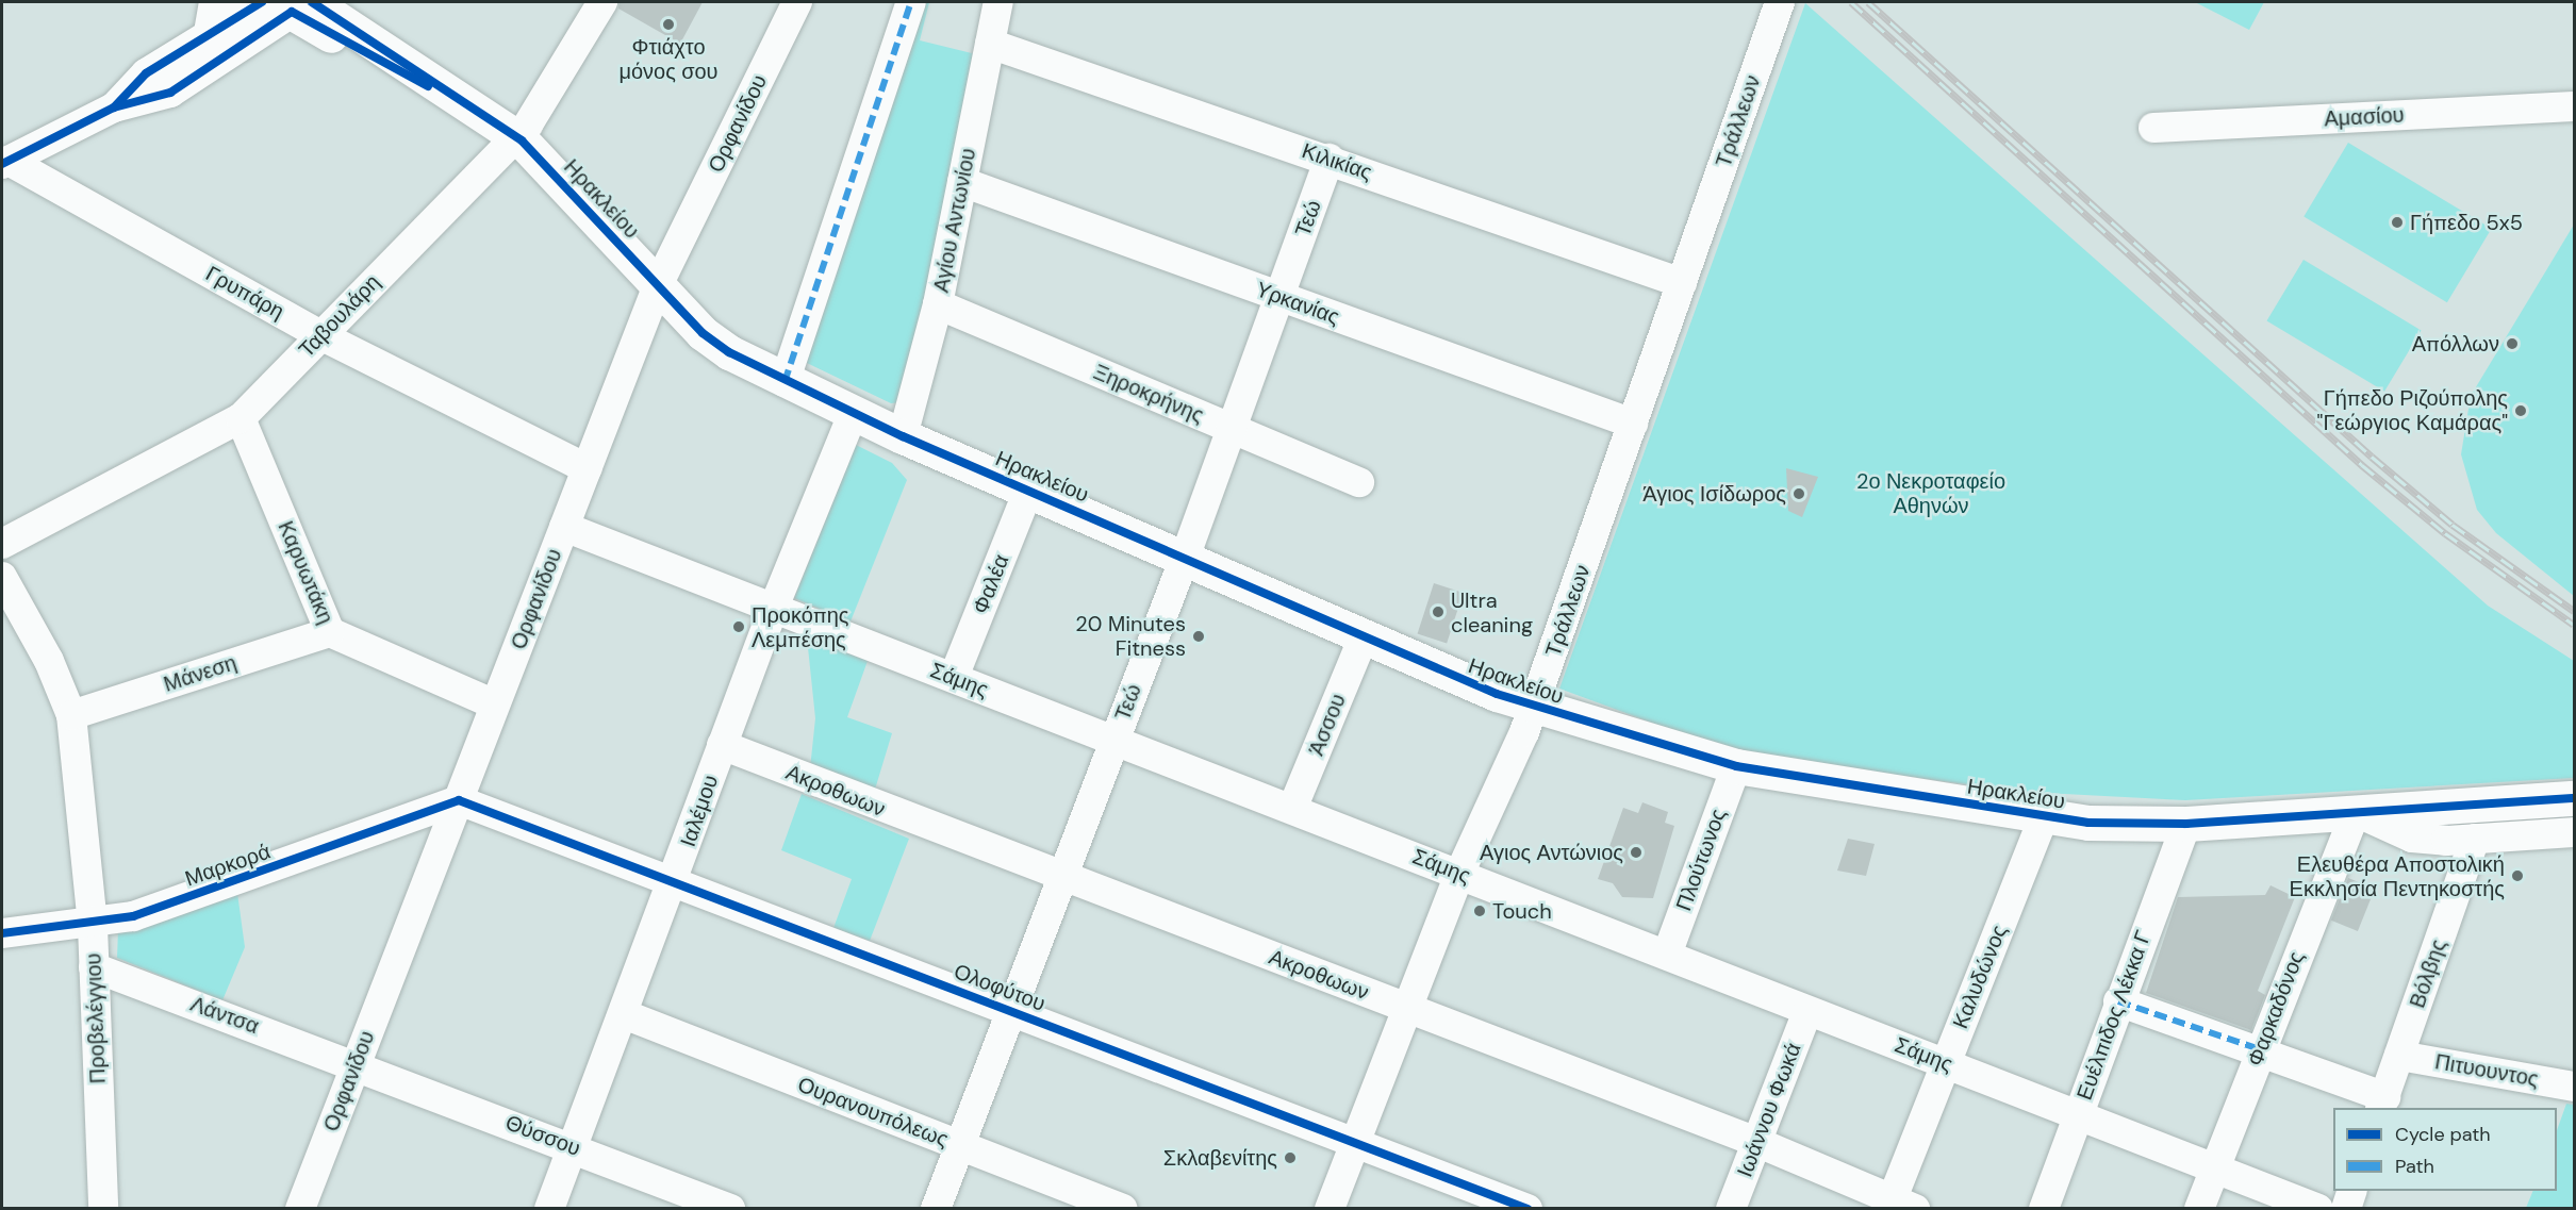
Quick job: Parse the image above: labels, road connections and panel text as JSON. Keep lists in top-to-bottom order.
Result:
{
  "streets": {
    "main road": ["Ηρακλείου"],
    "street": [
      "Αμασίου",
      "Τράλλεων",
      "Ορφανίδου",
      "Κιλικίας",
      "Τεώ",
      "Αγίου Αντωνίου",
      "Γρυπάρη",
      "Υρκανίας",
      "Ταβουλάρη",
      "Ξηροκρήνης",
      "Καρυωτάκη",
      "Φαλέα",
      "Μάνεση",
      "Σάμης",
      "Άσσου",
      "Ακροθωων",
      "Ιαλέμου",
      "Πλούτωνος",
      "Μαρκορά",
      "Βόλβης",
      "Καλυδώνος",
      "Ολοφύτου",
      "Φαρκαδόνος",
      "Λάντσα",
      "Ευέλπιδος Λέκκα Γ",
      "Προβελέγγιου",
      "Πιτυουντος",
      "Ιωάννου Φωκά",
      "Ουρανουπόλεως",
      "Θύσσου"
    ]
  },
  "crossings": [
    ["Τράλλεων", "Κιλικίας"],
    ["Τράλλεων", "Ηρακλείου"],
    ["Τράλλεων", "Υρκανίας"],
    ["Τράλλεων", "Σάμης"],
    ["Τράλλεων", "Ακροθωων"],
    ["Τράλλεων", "Ολοφύτου"],
    ["Ορφανίδου", "Ηρακλείου"],
    ["Ορφανίδου", "Γρυπάρη"],
    ["Ορφανίδου", "Καρυωτάκη"],
    ["Ορφανίδου", "Σάμης"],
    ["Ορφανίδου", "Μαρκορά"],
    ["Ορφανίδου", "Ολοφύτου"],
    ["Ορφανίδου", "Λάντσα"],
    ["Ορφανίδου", "Θύσσου"],
    ["Κιλικίας", "Τεώ"],
    ["Κιλικίας", "Αγίου Αντωνίου"],
    ["Ηρακλείου", "Τεώ"],
    ["Ηρακλείου", "Αγίου Αντωνίου"],
    ["Ηρακλείου", "Ταβουλάρη"],
    ["Ηρακλείου", "Φαλέα"],
    ["Ηρακλείου", "Άσσου"],
    ["Ηρακλείου", "Ιαλέμου"],
    ["Ηρακλείου", "Πλούτωνος"],
    ["Ηρακλείου", "Βόλβης"],
    ["Ηρακλείου", "Καλυδώνος"],
    ["Ηρακλείου", "Φαρκαδόνος"],
    ["Ηρακλείου", "Ευέλπιδος Λέκκα Γ"],
    ["Τεώ", "Υρκανίας"],
    ["Τεώ", "Ξηροκρήνης"],
    ["Τεώ", "Σάμης"],
    ["Τεώ", "Ακροθωων"],
    ["Τεώ", "Ολοφύτου"],
    ["Τεώ", "Ουρανουπόλεως"],
    ["Αγίου Αντωνίου", "Υρκανίας"],
    ["Αγίου Αντωνίου", "Ξηροκρήνης"],
    ["Γρυπάρη", "Ταβουλάρη"],
    ["Ταβουλάρη", "Καρυωτάκη"],
    ["Καρυωτάκη", "Μάνεση"],
    ["Φαλέα", "Σάμης"],
    ["Μάνεση", "Προβελέγγιου"],
    ["Σάμης", "Άσσου"],
    ["Σάμης", "Ιαλέμου"],
    ["Σάμης", "Πλούτωνος"],
    ["Σάμης", "Καλυδώνος"],
    ["Σάμης", "Φαρκαδόνος"],
    ["Σάμης", "Ευέλπιδος Λέκκα Γ"],
    ["Σάμης", "Ιωάννου Φωκά"],
    ["Ακροθωων", "Ιαλέμου"],
    ["Ακροθωων", "Καλυδώνος"],
    ["Ακροθωων", "Ιωάννου Φωκά"],
    ["Ιαλέμου", "Ολοφύτου"],
    ["Ιαλέμου", "Ουρανουπόλεως"],
    ["Ιαλέμου", "Θύσσου"],
    ["Μαρκορά", "Ολοφύτου"],
    ["Μαρκορά", "Προβελέγγιου"],
    ["Βόλβης", "Πιτυουντος"],
    ["Λάντσα", "Προβελέγγιου"],
    ["Λάντσα", "Θύσσου"]
  ],
  "parks": ["2ο Νεκροταφείο Αθηνών"],
  "places": [
    "Φτιάχτο μόνος σου",
    "Γήπεδο 5x5",
    "Απόλλων",
    "Γήπεδο Ριζούπολης \"Γεώργιος Καμάρας\"",
    "Άγιος Ισίδωρος",
    "Ultra cleaning",
    "Προκόπης Λεμπέσης",
    "20 Μinutes Fitness",
    "Αγιος Αντώνιος",
    "Ελευθέρα Αποστολική Εκκλησία Πεντηκοστής",
    "Touch",
    "Σκλαβενίτης"
  ],
  "legend": ["Cycle path", "Path"]
}
